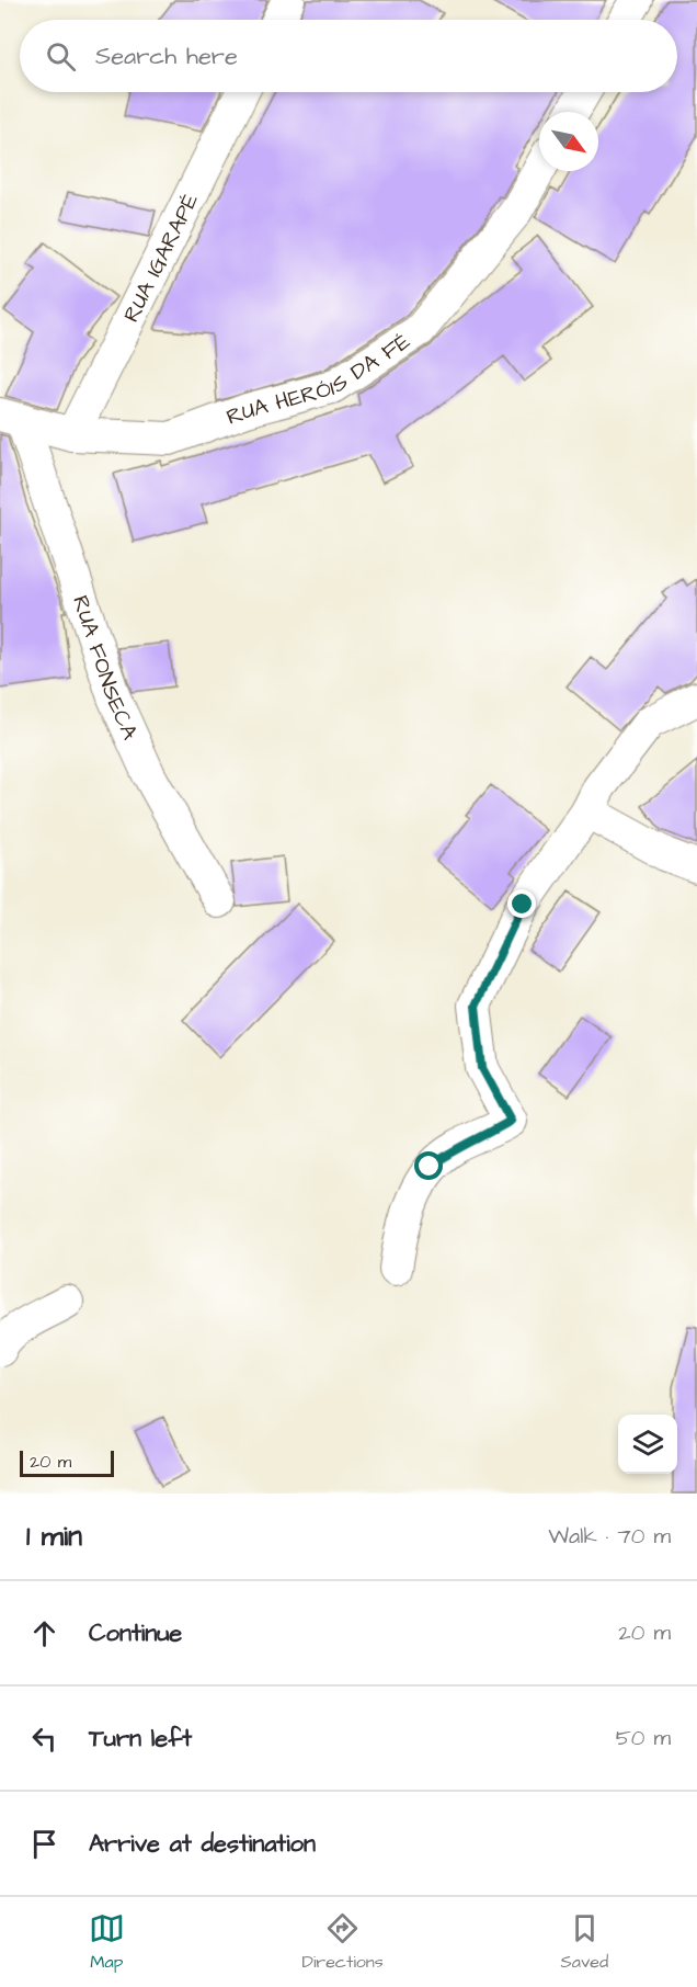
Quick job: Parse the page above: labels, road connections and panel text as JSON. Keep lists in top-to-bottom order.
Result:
{
  "streets": {
    "street": ["RUA IGARAPÉ", "RUA HERÓIS DA FÉ", "RUA FONSECA"]
  },
  "crossings": [
    ["RUA IGARAPÉ", "RUA HERÓIS DA FÉ"],
    ["RUA HERÓIS DA FÉ", "RUA FONSECA"]
  ],
  "scale_bar": "20 m",
  "north": "bottom right",
  "page": {
    "search": "Search here",
    "scale": "20 m",
    "heading": ["1 min", "Walk · 70 m"],
    "list": [
      ["Continue", "20 m"],
      ["Turn left", "50 m"],
      "Arrive at destination"
    ],
    "nav": ["Map", "Directions", "Saved"]
  }
}
